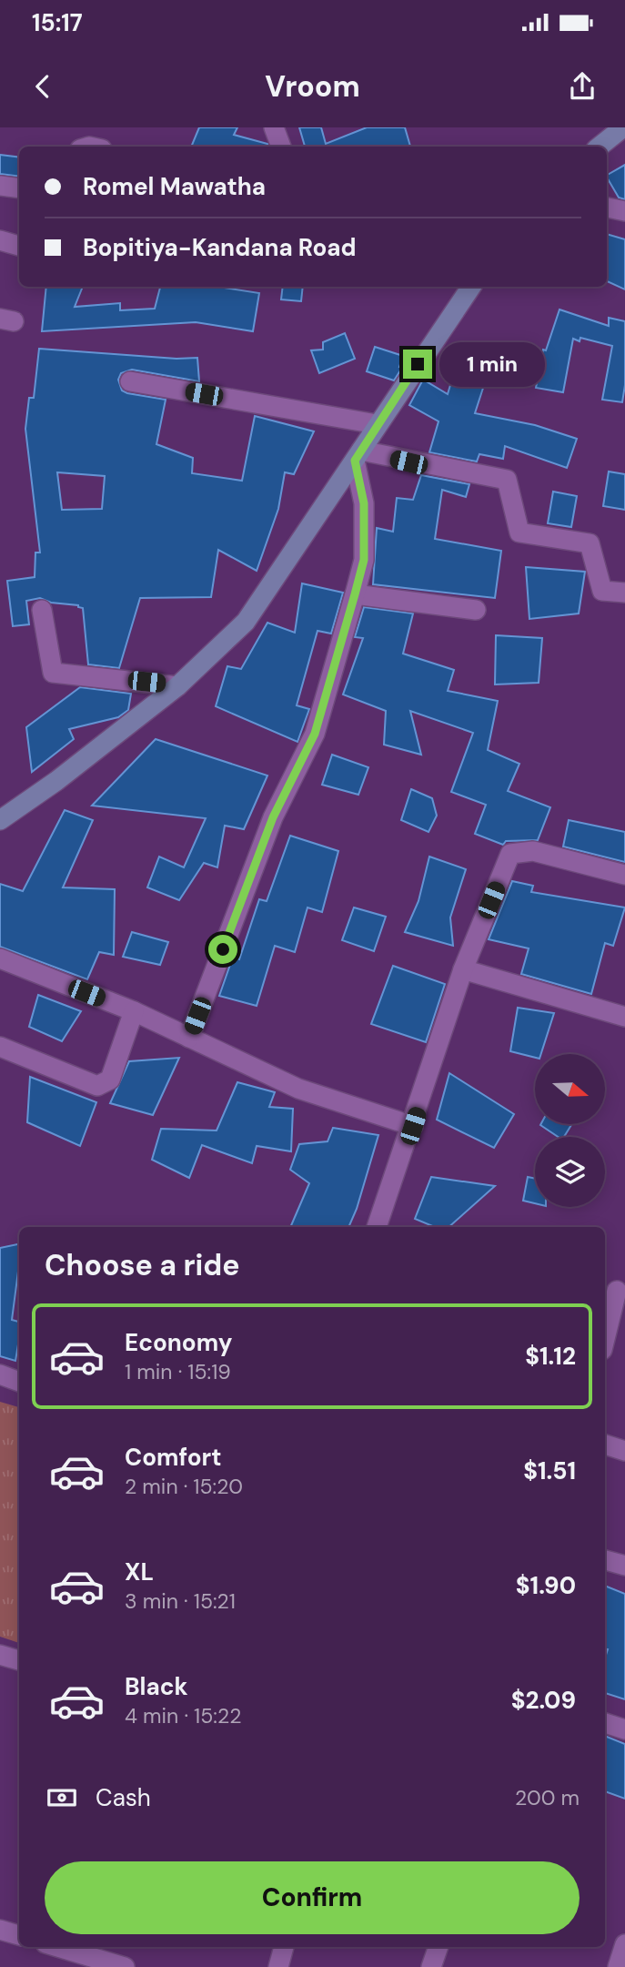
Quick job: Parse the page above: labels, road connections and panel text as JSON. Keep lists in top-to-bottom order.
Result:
{
  "north": "right",
  "page": {
    "status": "15:17",
    "header": "Vroom",
    "banner": ["Romel Mawatha", "Bopitiya-Kandana Road"],
    "bubble": "1 min",
    "heading": "Choose a ride",
    "list": [
      {
        "name": "Economy",
        "note": "1 min · 15:19",
        "value": "$1.12"
      },
      {
        "name": "Comfort",
        "note": "2 min · 15:20",
        "value": "$1.51"
      },
      {
        "name": "XL",
        "note": "3 min · 15:21",
        "value": "$1.90"
      },
      {
        "name": "Black",
        "note": "4 min · 15:22",
        "value": "$2.09"
      }
    ],
    "pay": ["Cash", "200 m"],
    "buttons": "Confirm"
  }
}
